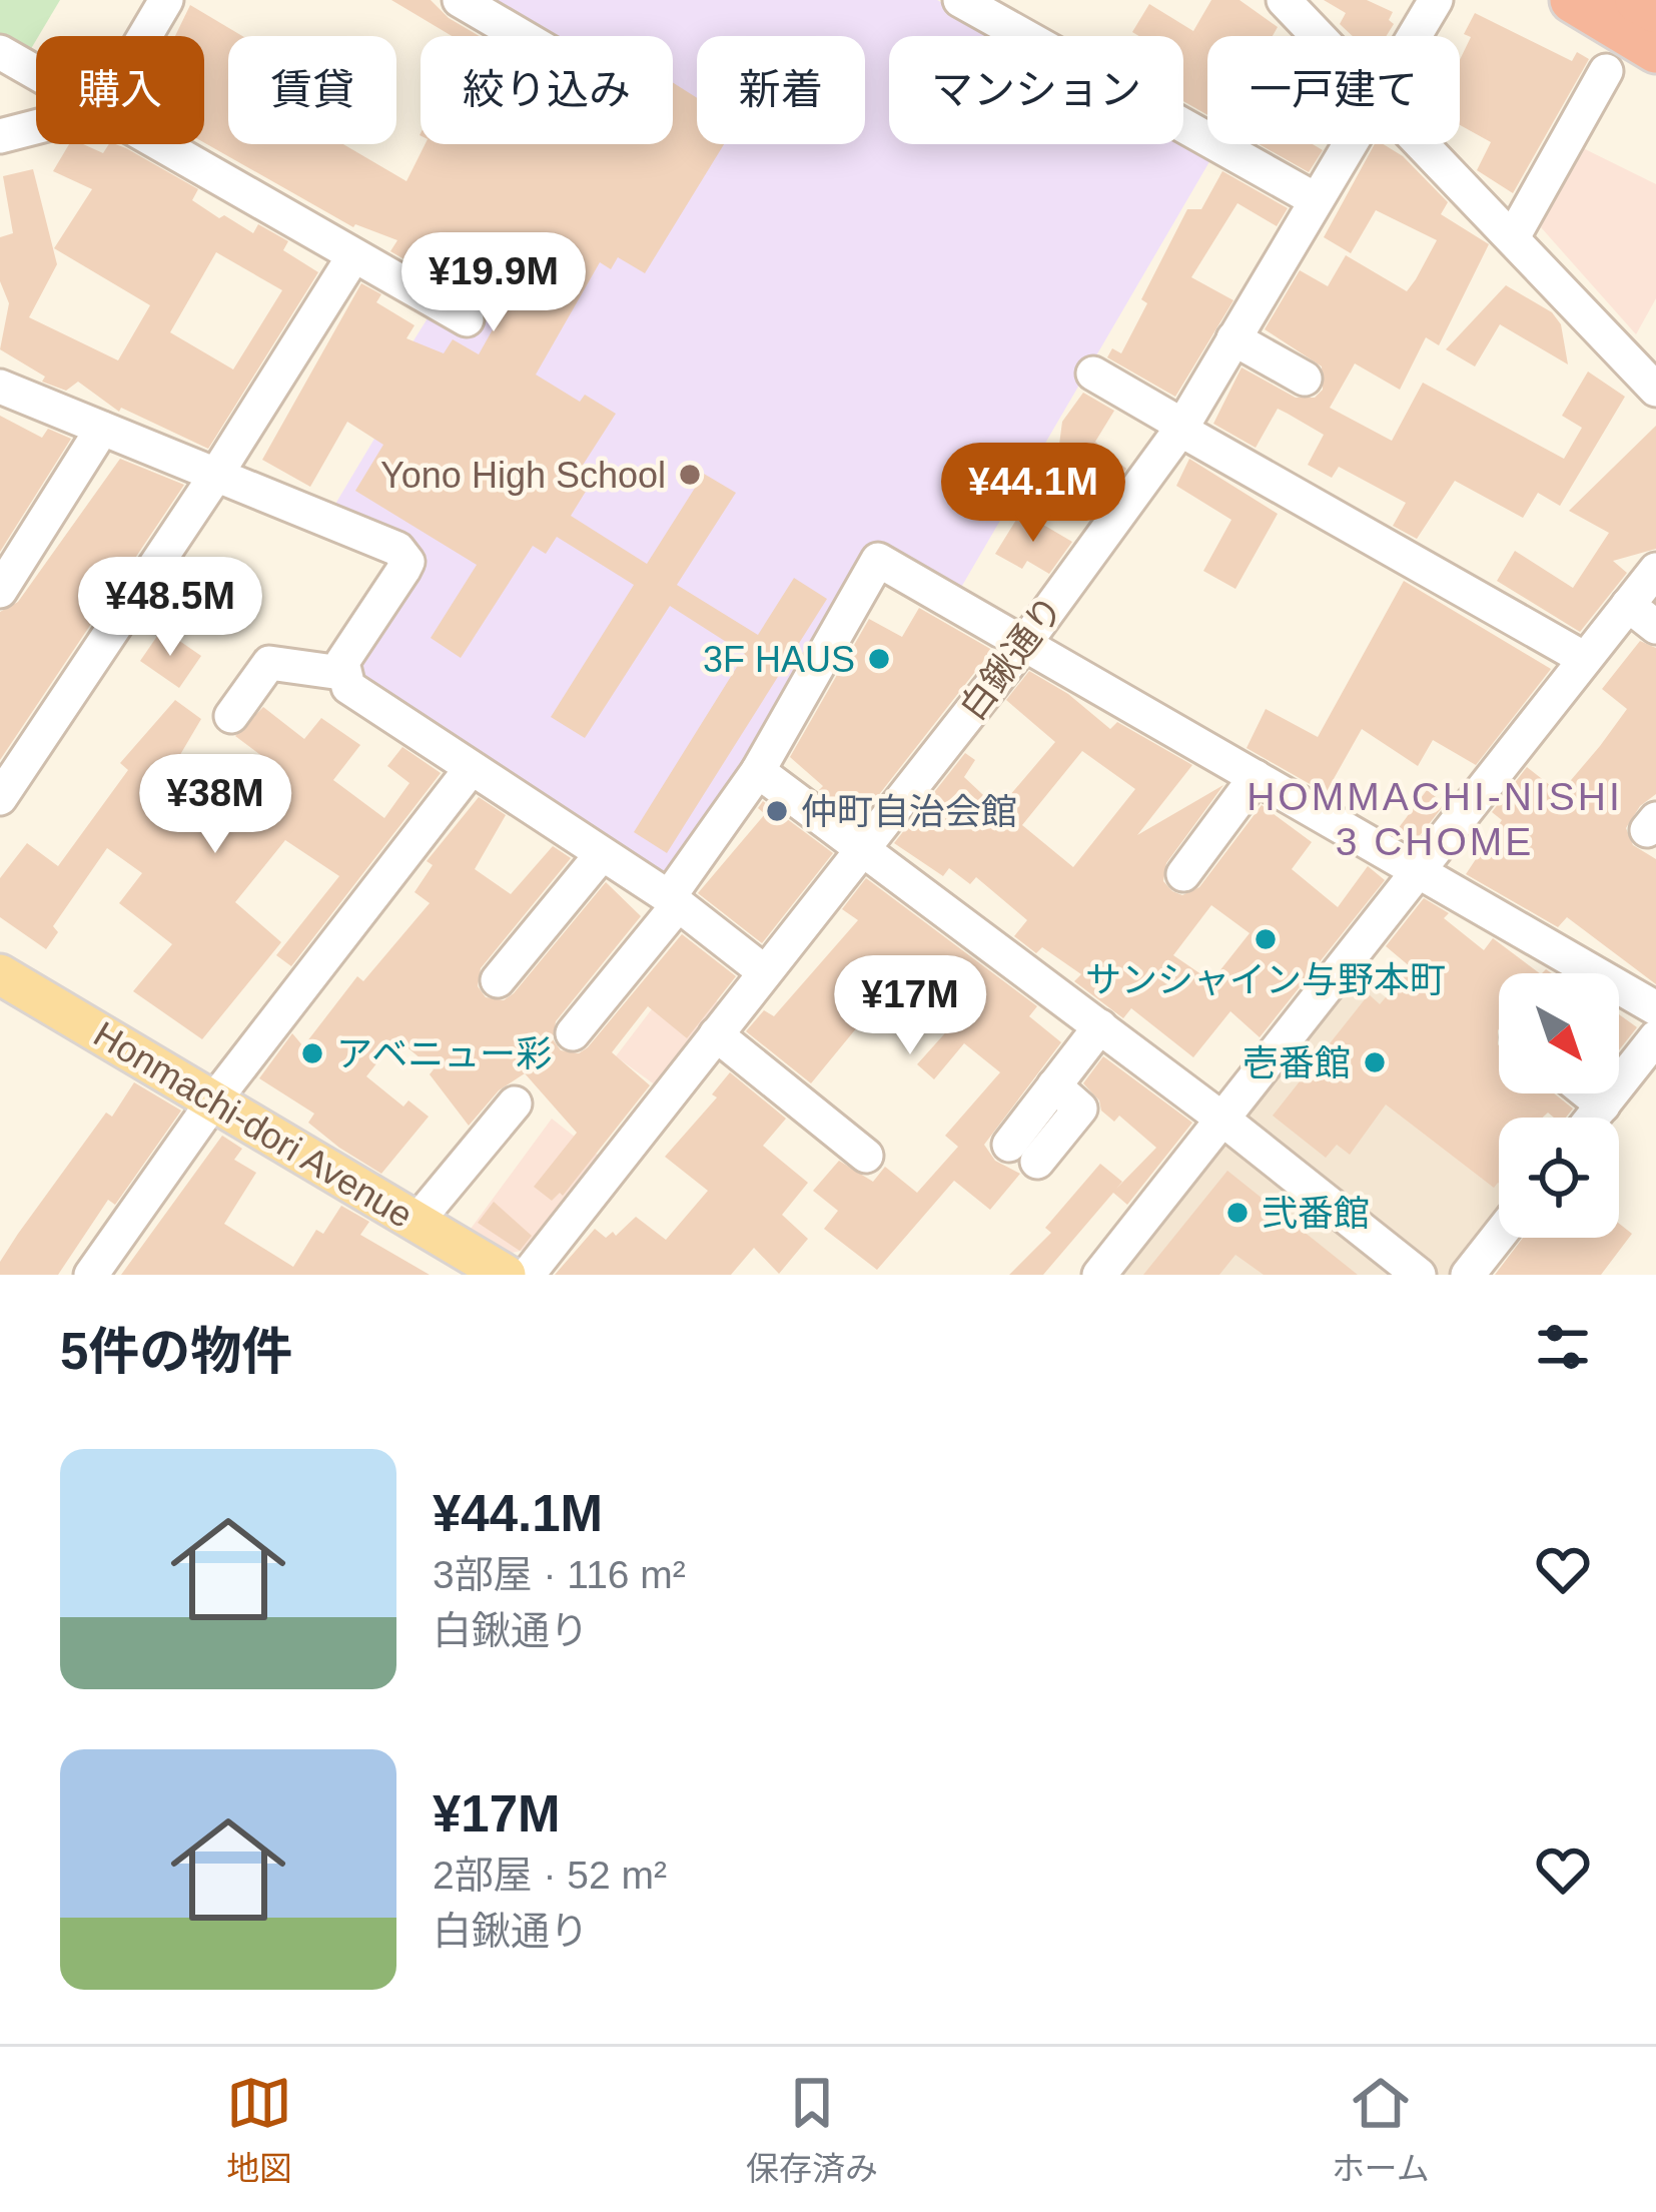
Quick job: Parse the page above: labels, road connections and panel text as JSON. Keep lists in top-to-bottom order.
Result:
{
  "streets": {
    "main road": ["Honmachi-dori Avenue"],
    "street": ["白鍬通り"]
  },
  "districts": ["HOMMACHI-NISHI 3 CHOME"],
  "places": [
    "Yono High School",
    "3F HAUS",
    "仲町自治会館",
    "サンシャイン与野本町",
    "アベニュー彩",
    "壱番館",
    "弐番館"
  ],
  "north": "bottom right",
  "page": {
    "chip": [
      "購入",
      "賃貸",
      "絞り込み",
      "新着",
      "マンション",
      "一戸建て"
    ],
    "price": [
      "¥19.9M",
      "¥44.1M",
      "¥48.5M",
      "¥38M",
      "¥17M"
    ],
    "heading": "5件の物件",
    "list": [
      {
        "name": "¥44.1M",
        "note": "3部屋 · 116 m² · 白鍬通り"
      },
      {
        "name": "¥17M",
        "note": "2部屋 · 52 m² · 白鍬通り"
      }
    ],
    "tabs": ["地図", "保存済み", "ホーム"]
  }
}
